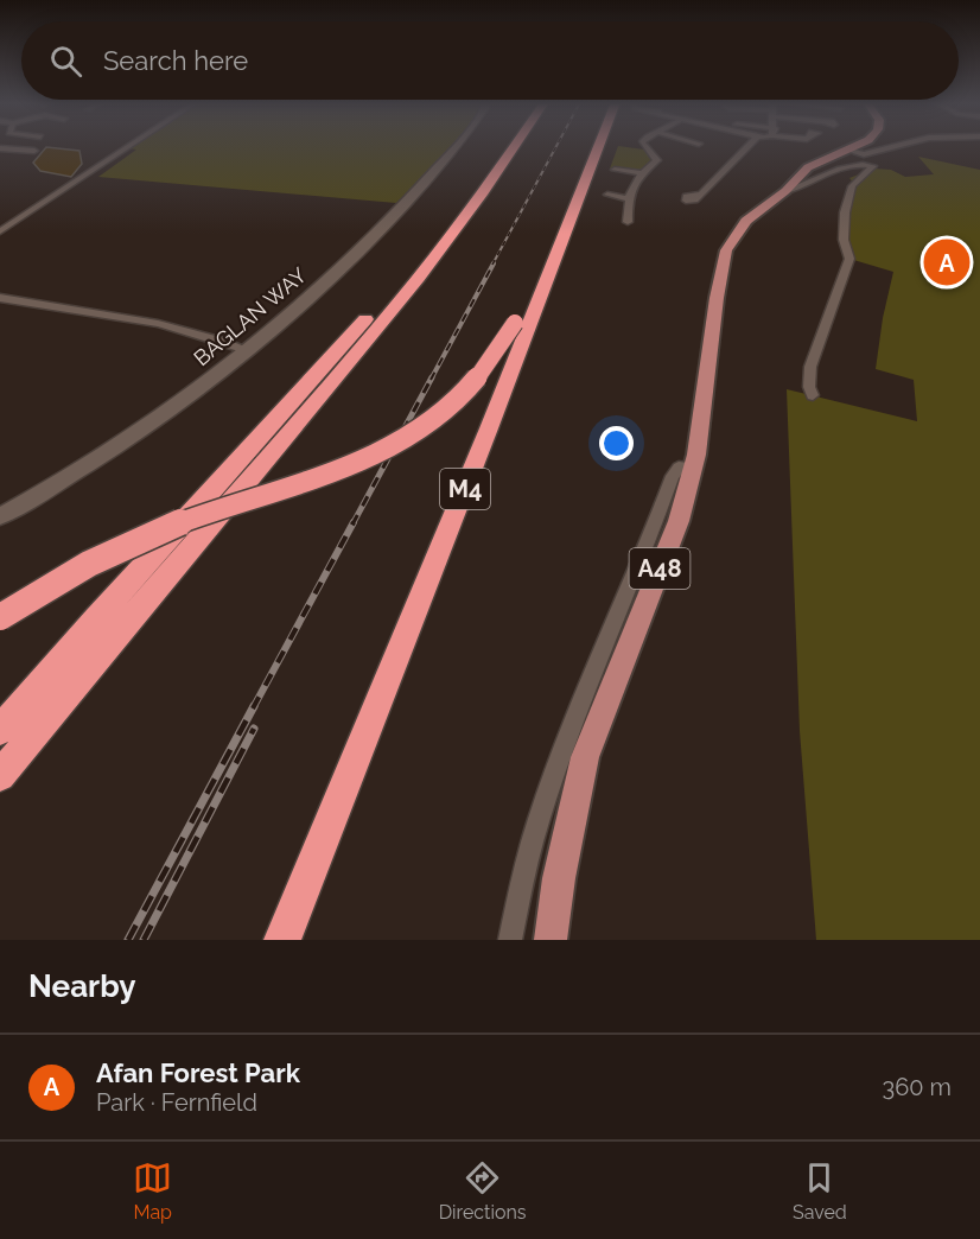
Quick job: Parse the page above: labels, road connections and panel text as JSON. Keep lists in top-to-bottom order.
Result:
{
  "streets": {
    "highway": ["M4"],
    "main road": ["A48"],
    "street": ["BAGLAN WAY"]
  },
  "page": {
    "search": "Search here",
    "pins": "A",
    "heading": "Nearby",
    "list": [
      {
        "mark": "A",
        "name": "Afan Forest Park",
        "note": "Park · Fernfield",
        "value": "360 m"
      }
    ],
    "nav": ["Map", "Directions", "Saved"]
  }
}
